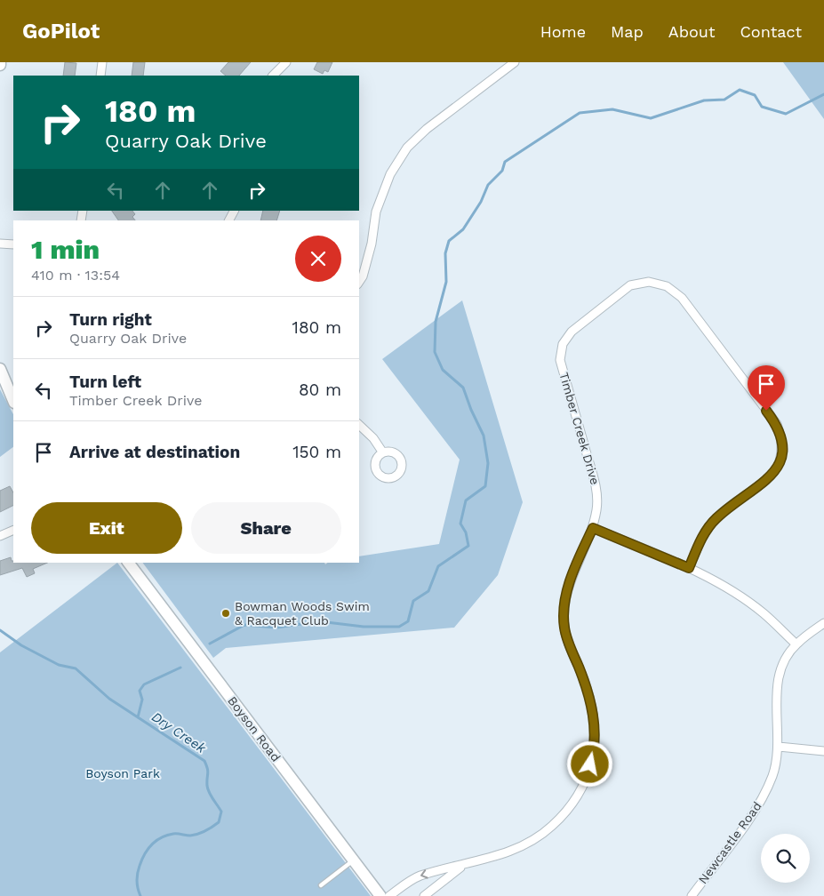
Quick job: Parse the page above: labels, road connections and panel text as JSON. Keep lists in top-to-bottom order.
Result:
{
  "streets": {
    "street": ["Timber Creek Drive", "Boyson Road", "Newcastle Road"]
  },
  "water": ["Dry Creek"],
  "parks": ["Boyson Park"],
  "places": ["Bowman Woods Swim & Racquet Club"],
  "page": {
    "header": "GoPilot",
    "nav": [
      "Home",
      "Map",
      "About",
      "Contact"
    ],
    "turn": ["180 m", "Quarry Oak Drive"],
    "heading": ["1 min", "410 m · 13:54"],
    "list": [
      {
        "name": "Turn right",
        "note": "Quarry Oak Drive",
        "value": "180 m"
      },
      {
        "name": "Turn left",
        "note": "Timber Creek Drive",
        "value": "80 m"
      },
      {
        "name": "Arrive at destination",
        "value": "150 m"
      }
    ],
    "buttons": ["Exit", "Share"]
  }
}
